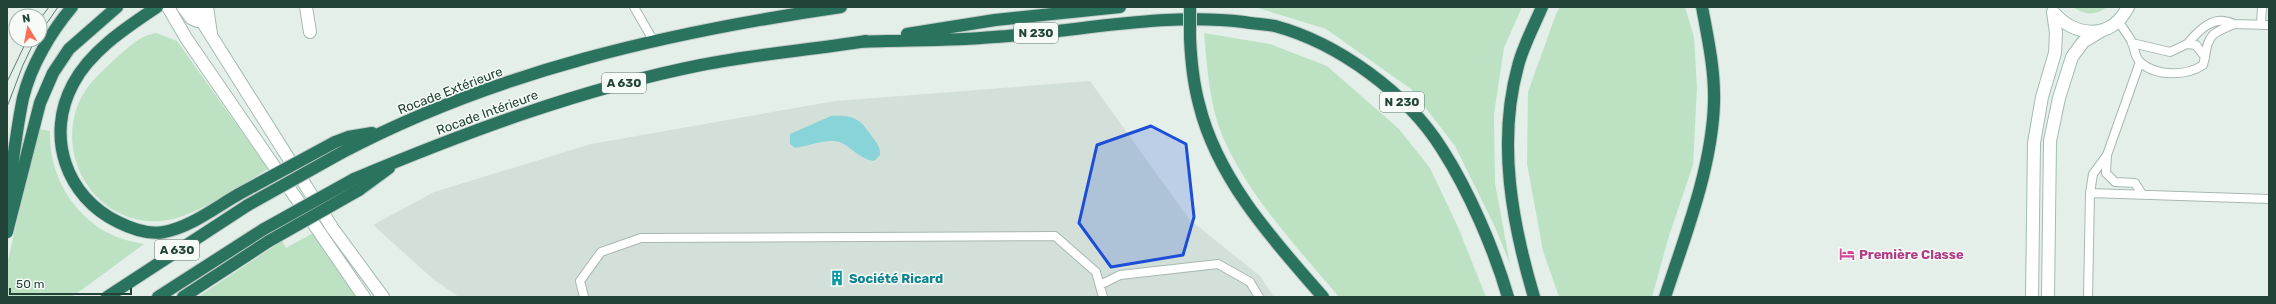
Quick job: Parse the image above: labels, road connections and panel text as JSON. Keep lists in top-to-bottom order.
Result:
{
  "streets": {
    "highway": [
      "N 230",
      "A 630",
      "Rocade Extérieure",
      "Rocade Intérieure"
    ]
  },
  "crossings": [
    ["N 230", "A 630"],
    ["N 230", "Rocade Intérieure"],
    ["A 630", "Rocade Intérieure"]
  ],
  "places": {
    "hotel": ["Première Classe"],
    "building": ["Société Ricard"]
  },
  "scale_bar": "50 m",
  "north": "top"
}
